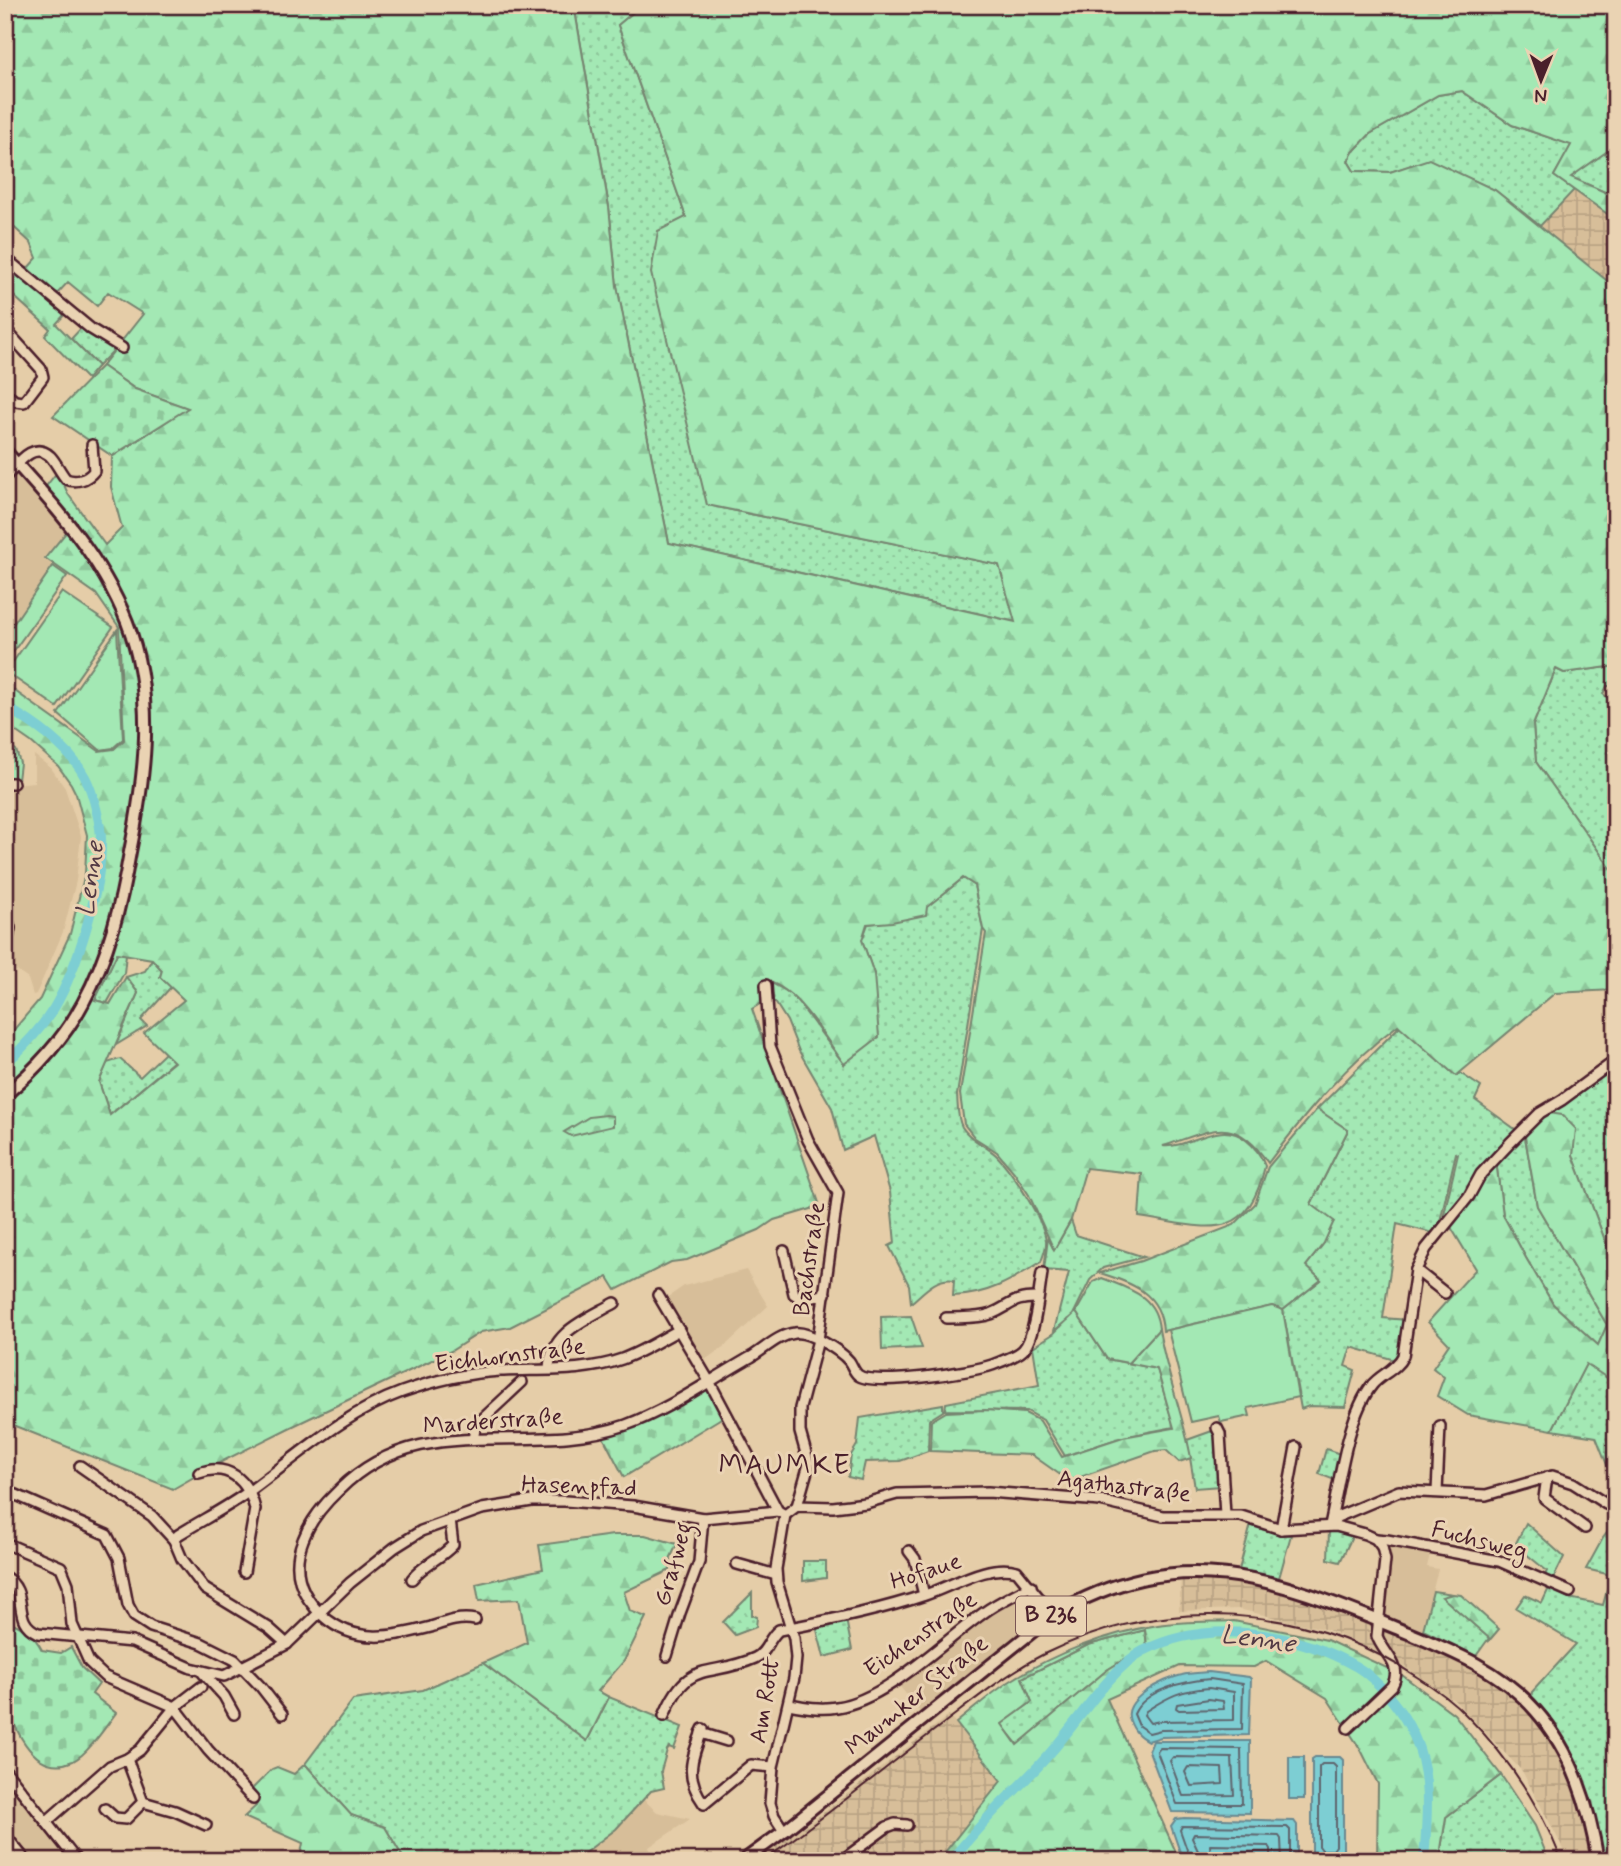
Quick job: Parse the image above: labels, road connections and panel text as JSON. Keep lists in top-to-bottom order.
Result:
{
  "streets": {
    "main road": ["B 236", "Maumker Straße"],
    "street": [
      "Bachstraße",
      "Eichhornstraße",
      "Marderstraße",
      "Hasenpfad",
      "Agathastraße",
      "Fuchsweg",
      "Grafweg",
      "Hofaue",
      "Eichenstraße",
      "Am Rott"
    ]
  },
  "crossings": [
    ["Bachstraße", "Marderstraße"],
    ["Bachstraße", "Agathastraße"],
    ["Marderstraße", "Hasenpfad"],
    ["Hasenpfad", "Grafweg"],
    ["Agathastraße", "Fuchsweg"],
    ["Grafweg", "Am Rott"],
    ["Hofaue", "Eichenstraße"],
    ["Hofaue", "Maumker Straße"],
    ["Hofaue", "Am Rott"],
    ["Eichenstraße", "Am Rott"],
    ["Maumker Straße", "Am Rott"]
  ],
  "districts": ["MAUMKE"],
  "water": ["Lenne"],
  "north": "bottom"
}
